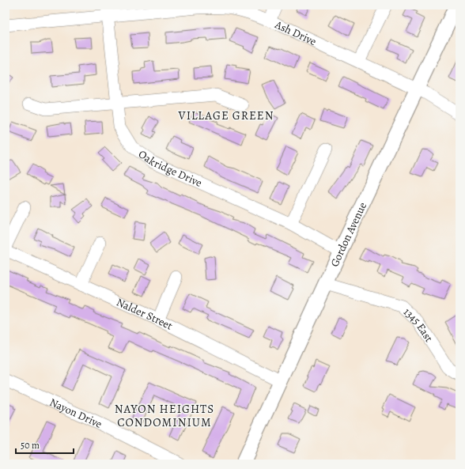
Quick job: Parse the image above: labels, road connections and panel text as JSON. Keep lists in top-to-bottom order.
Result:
{
  "streets": {
    "main road": ["Gordon Avenue"],
    "street": [
      "Ash Drive",
      "Oakridge Drive",
      "Nalder Street",
      "1345 East",
      "Nayon Drive"
    ]
  },
  "crossings": [
    ["Ash Drive", "Oakridge Drive"],
    ["Ash Drive", "Gordon Avenue"],
    ["Oakridge Drive", "Gordon Avenue"],
    ["Gordon Avenue", "Nalder Street"],
    ["Gordon Avenue", "1345 East"]
  ],
  "districts": ["VILLAGE GREEN", "NAYON HEIGHTS CONDOMINIUM"],
  "scale_bar": "50 m"
}
